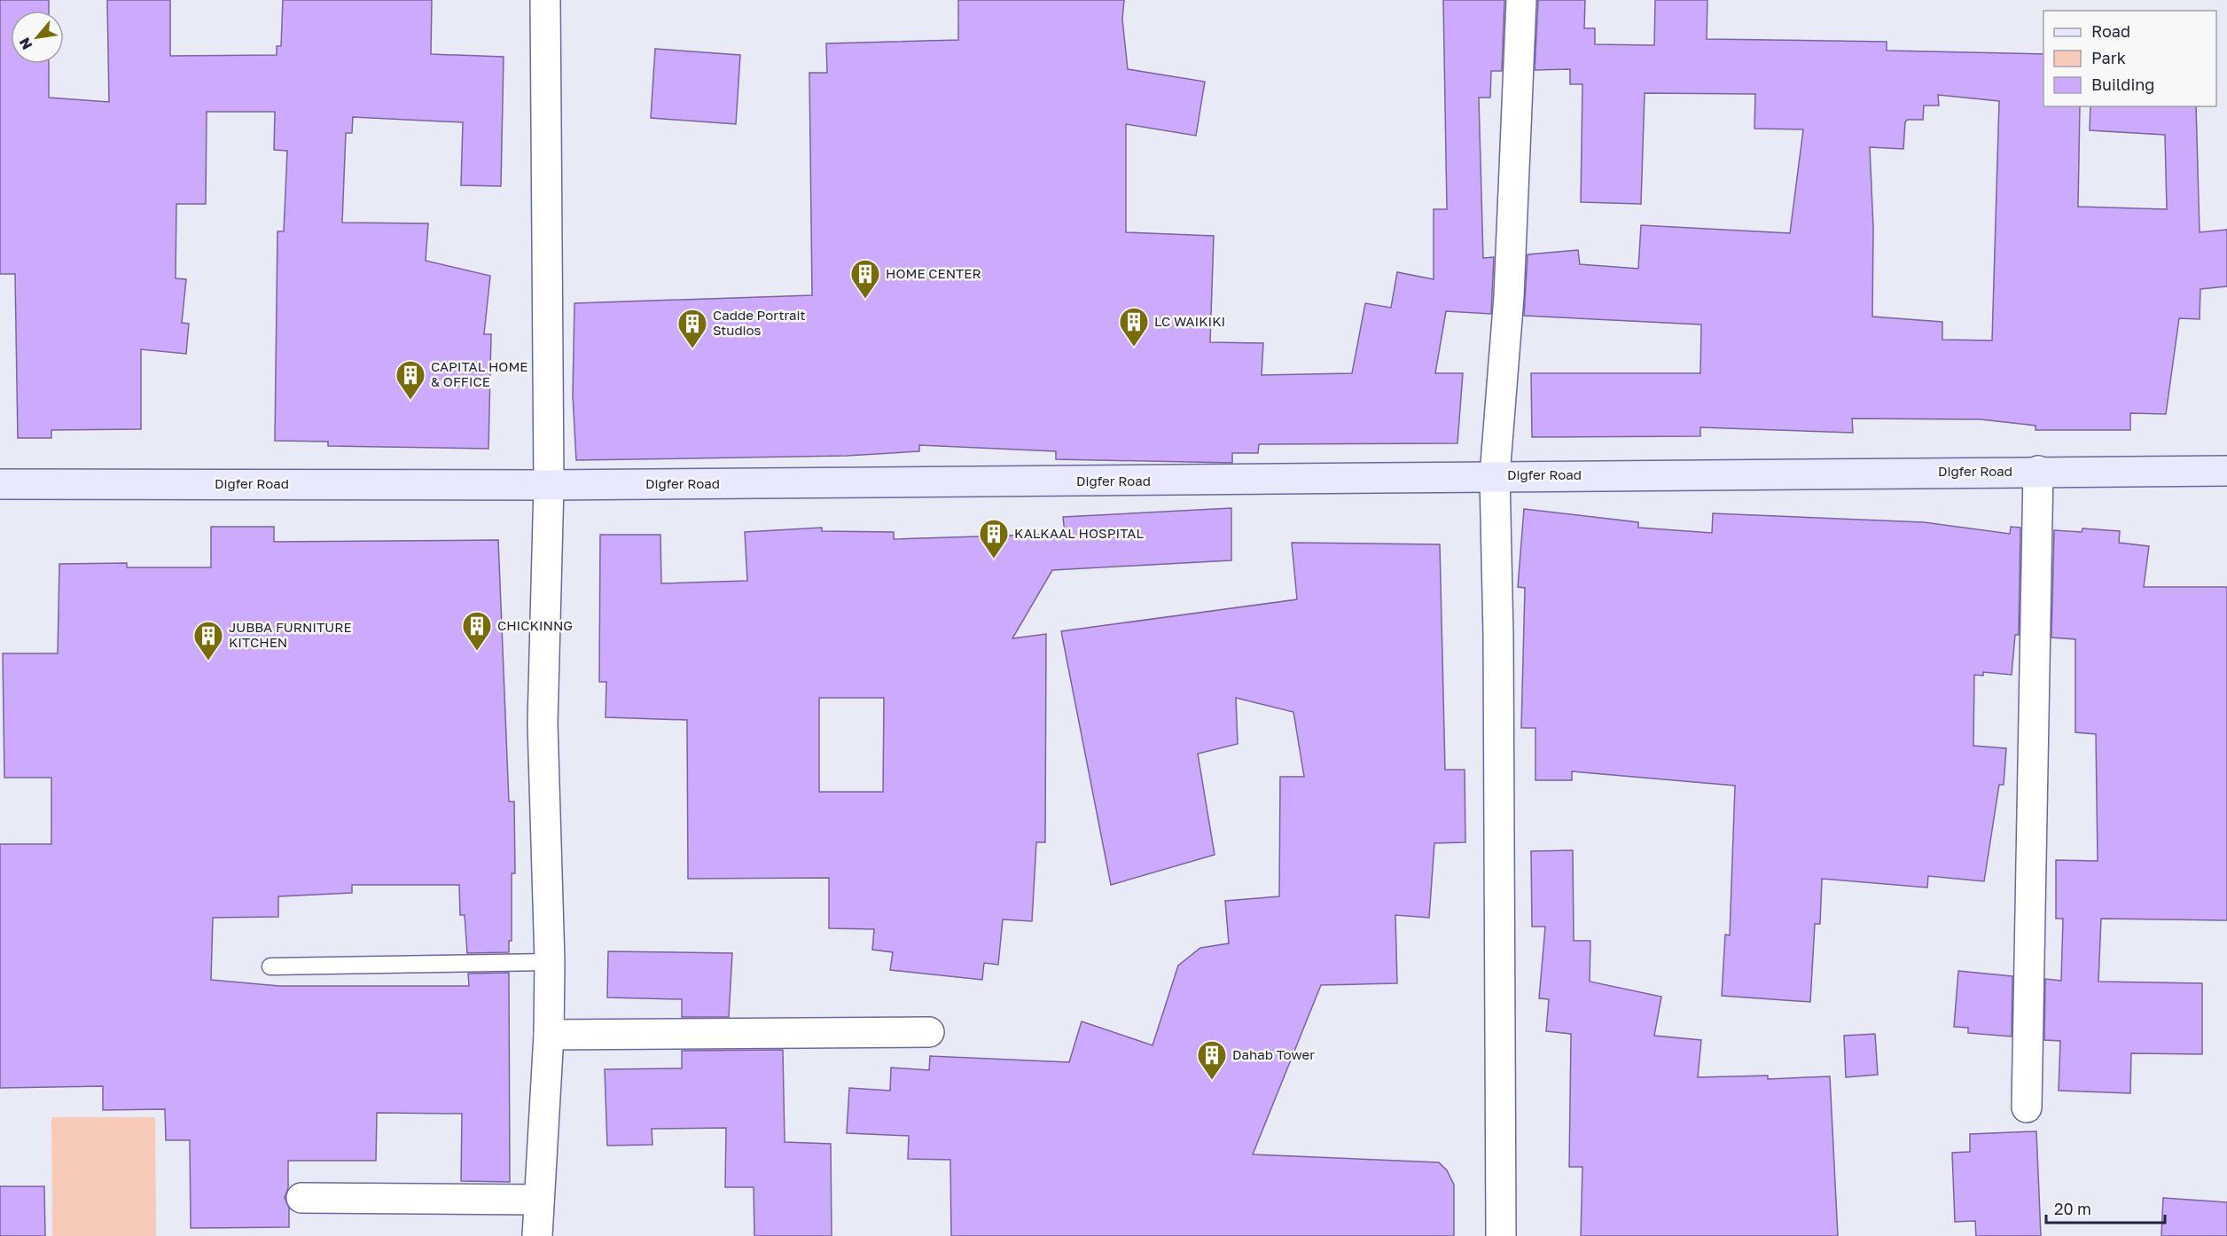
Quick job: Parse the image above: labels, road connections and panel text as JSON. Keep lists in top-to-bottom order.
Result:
{
  "streets": {
    "street": ["Digfer Road"]
  },
  "places": {
    "building": [
      "HOME CENTER",
      "LC WAIKIKI",
      "Cadde Portrait Studios",
      "CAPITAL HOME & OFFICE",
      "KALKAAL HOSPITAL",
      "CHICKINNG",
      "JUBBA FURNITURE KITCHEN",
      "Dahab Tower"
    ]
  },
  "legend": ["Road", "Park", "Building"],
  "scale_bar": "20 m",
  "north": "bottom left"
}
